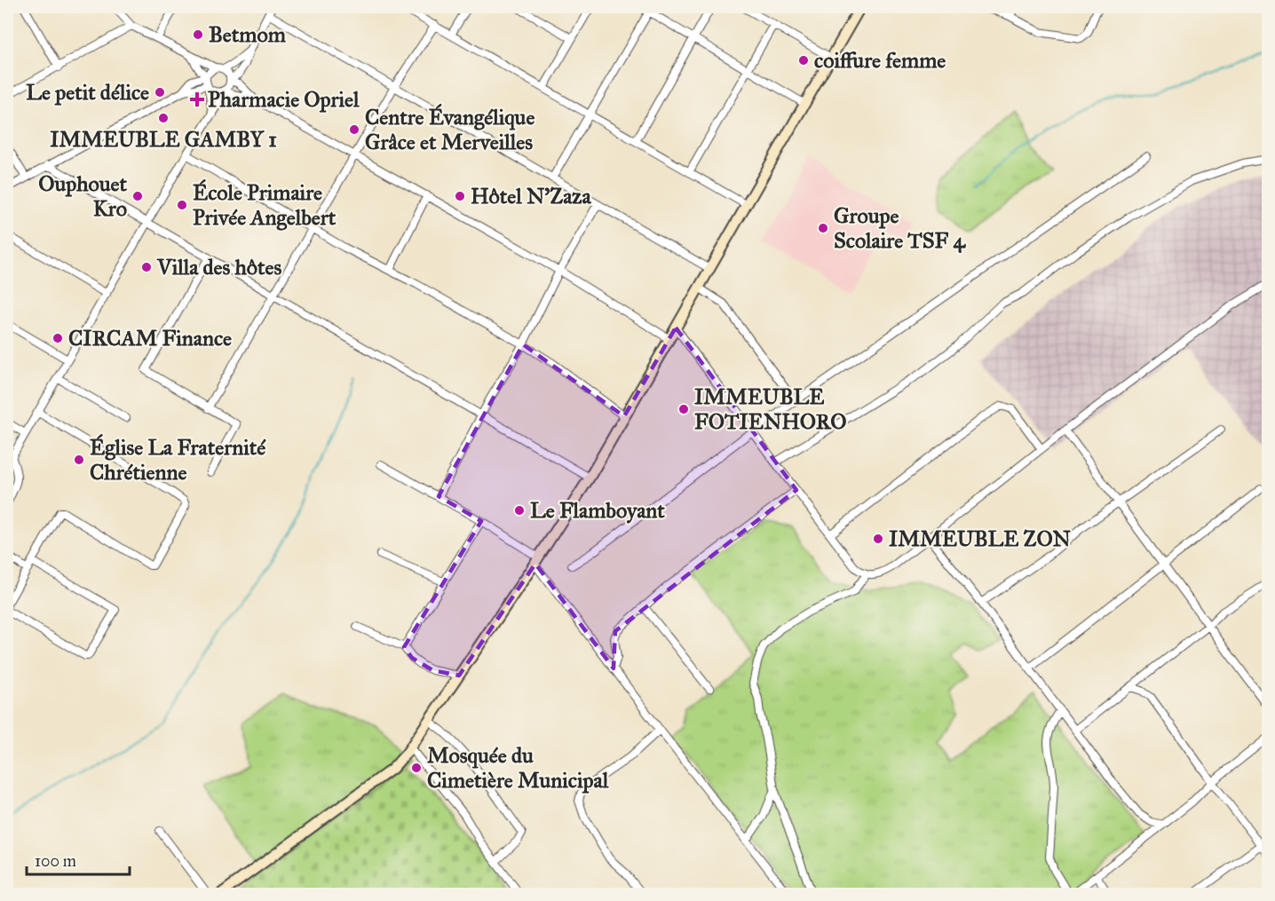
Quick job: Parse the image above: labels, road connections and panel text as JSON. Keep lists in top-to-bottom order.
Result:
{
  "places": {
    "other": [
      "Betmom",
      "coiffure femme",
      "Le petit délice",
      "IMMEUBLE GAMBY 1",
      "Centre Évangélique Grâce et Merveilles",
      "Ouphouet Kro",
      "Hôtel N'Zaza",
      "École Primaire Privée Angelbert",
      "Groupe Scolaire TSF 4",
      "Villa des hôtes",
      "CIRCAM Finance",
      "IMMEUBLE FOTIENHORO",
      "Église La Fraternité Chrétienne",
      "Le Flamboyant",
      "IMMEUBLE ZON",
      "Mosquée du Cimetière Municipal"
    ],
    "health": ["Pharmacie Opriel"]
  },
  "scale_bar": "100 m"
}
